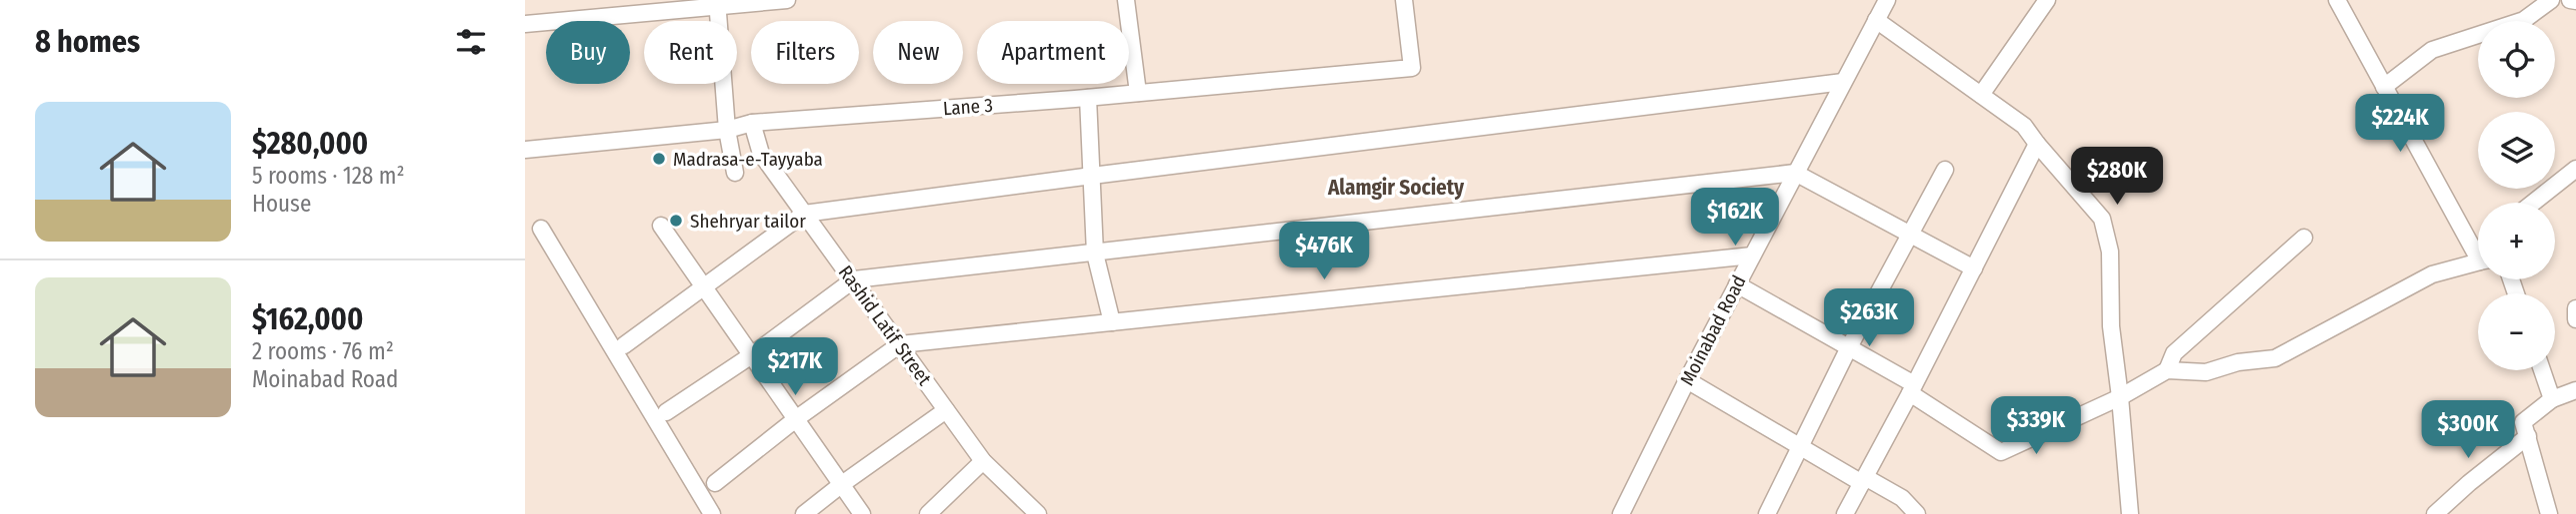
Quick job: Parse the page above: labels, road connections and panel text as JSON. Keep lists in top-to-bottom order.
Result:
{
  "streets": {
    "street": ["Lane 3", "Rashid Latif Street", "Moinabad Road"]
  },
  "crossings": [
    ["Lane 3", "Rashid Latif Street"]
  ],
  "districts": ["Alamgir Society"],
  "places": ["Madrasa-e-Tayyaba", "Shehryar tailor"],
  "page": {
    "heading": "8 homes",
    "map_buttons": ["+", "−"],
    "chip": [
      "Buy",
      "Rent",
      "Filters",
      "New",
      "Apartment"
    ],
    "list": [
      {
        "name": "$280,000",
        "note": "5 rooms · 128 m² · House"
      },
      {
        "name": "$162,000",
        "note": "2 rooms · 76 m² · Moinabad Road"
      }
    ],
    "price": [
      "$224K",
      "$280K",
      "$162K",
      "$476K",
      "$263K",
      "$217K",
      "$339K",
      "$300K"
    ]
  }
}
